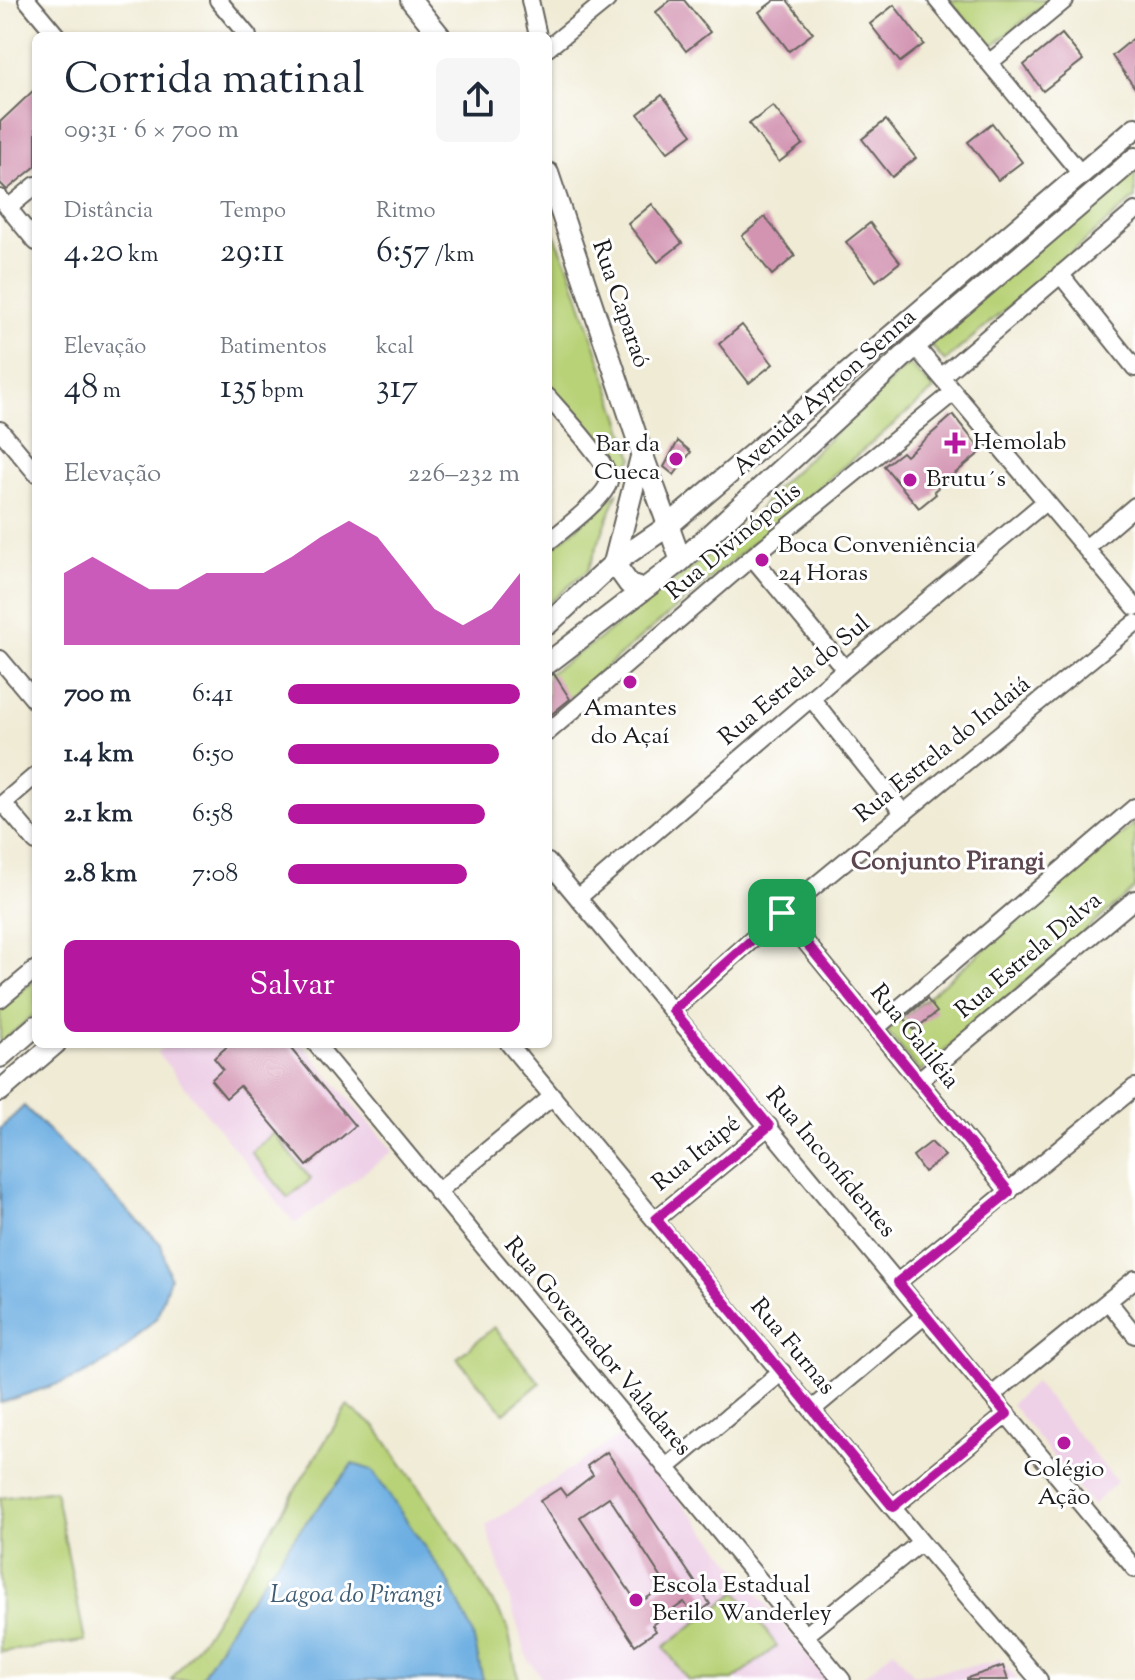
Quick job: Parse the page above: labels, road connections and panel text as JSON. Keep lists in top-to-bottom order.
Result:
{
  "streets": {
    "main road": ["Rua Caparaó", "Avenida Ayrton Senna"],
    "street": [
      "Rua Divinópolis",
      "Rua Estrela do Sul",
      "Rua Estrela do Indaiá",
      "Rua Estrela Dalva",
      "Rua Galiléia",
      "Rua Itaipé",
      "Rua Inconfidentes",
      "Rua Governador Valadares",
      "Rua Furnas"
    ]
  },
  "crossings": [
    ["Rua Caparaó", "Avenida Ayrton Senna"],
    ["Rua Estrela do Sul", "Rua Inconfidentes"],
    ["Rua Estrela do Indaiá", "Rua Galiléia"],
    ["Rua Estrela do Indaiá", "Rua Inconfidentes"],
    ["Rua Estrela Dalva", "Rua Galiléia"],
    ["Rua Itaipé", "Rua Inconfidentes"],
    ["Rua Itaipé", "Rua Furnas"]
  ],
  "districts": ["Conjunto Pirangi"],
  "water": ["Lagoa do Pirangi"],
  "places": {
    "health": ["Hemolab"],
    "other": [
      "Bar da Cueca",
      "Brutu´s",
      "Boca Conveniência 24 Horas",
      "Amantes do Açaí",
      "Colégio Ação",
      "Escola Estadual Berilo Wanderley"
    ]
  },
  "page": {
    "heading": ["Corrida matinal", "09:31 · 6 × 700 m"],
    "stats": [
      ["Distância", "4.20 km"],
      ["Tempo", "29:11"],
      ["Ritmo", "6:57 /km"],
      ["Elevação", "48 m"],
      ["Batimentos", "135 bpm"],
      ["kcal", "317"]
    ],
    "chart": ["Elevação", "226–232 m"],
    "list": [
      {
        "name": "700 m",
        "note": "6:41"
      },
      {
        "name": "1.4 km",
        "note": "6:50"
      },
      {
        "name": "2.1 km",
        "note": "6:58"
      },
      {
        "name": "2.8 km",
        "note": "7:08"
      }
    ],
    "buttons": "Salvar"
  }
}
